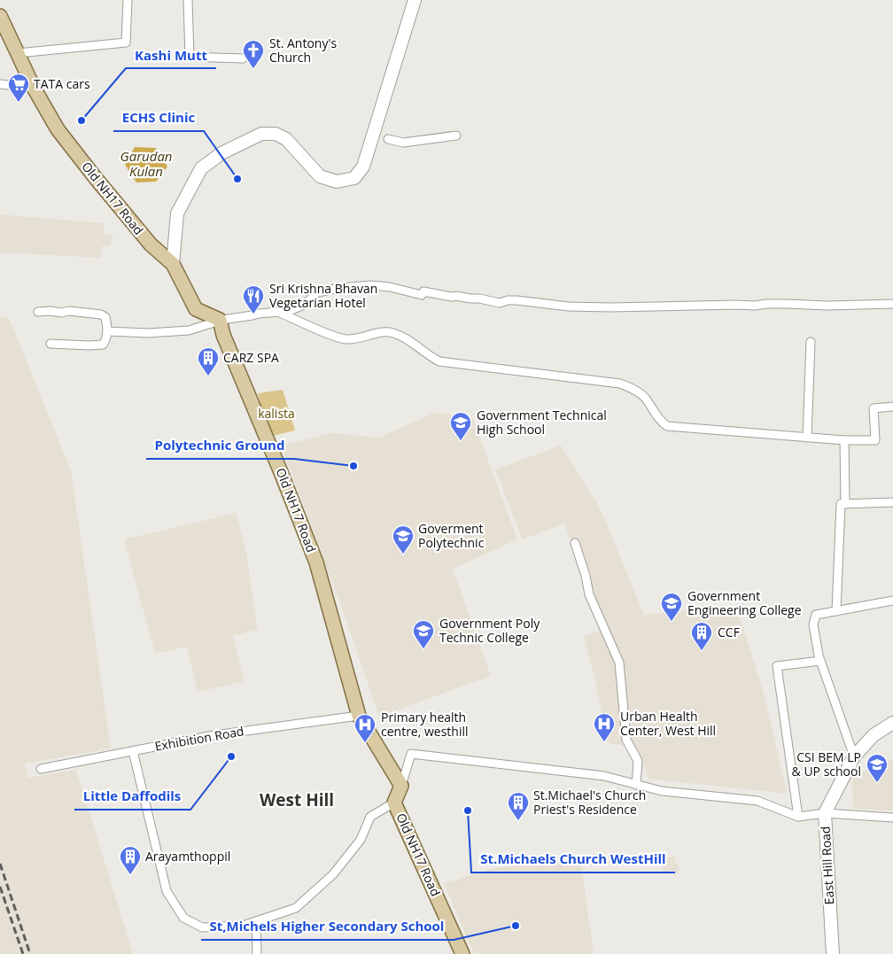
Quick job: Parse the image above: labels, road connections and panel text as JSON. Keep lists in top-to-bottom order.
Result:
{
  "streets": {
    "main road": ["Old NH17 Road"],
    "street": ["Exhibition Road", "East Hill Road"]
  },
  "crossings": [
    ["Old NH17 Road", "Exhibition Road"]
  ],
  "districts": ["West Hill"],
  "water": ["Garudan Kulan"],
  "parks": ["kalista"],
  "places": {
    "church": ["St. Antony's Church"],
    "supermarket": ["TATA cars"],
    "other": [
      "Kashi Mutt",
      "ECHS Clinic",
      "Polytechnic Ground",
      "Little Daffodils",
      "St.Michaels Church WestHill",
      "St,Michels Higher Secondary School"
    ],
    "restaurant": ["Sri Krishna Bhavan Vegetarian Hotel"],
    "building": [
      "CARZ SPA",
      "CCF",
      "St.Michael's Church Priest's Residence",
      "Arayamthoppil"
    ],
    "school or university": [
      "Government Technical High School",
      "Goverment Polytechnic",
      "Government Engineering College",
      "Government Poly Technic College",
      "CSI BEM LP & UP school"
    ],
    "hospital": ["Urban Health Center, West Hill", "Primary health centre, westhill"]
  }
}
